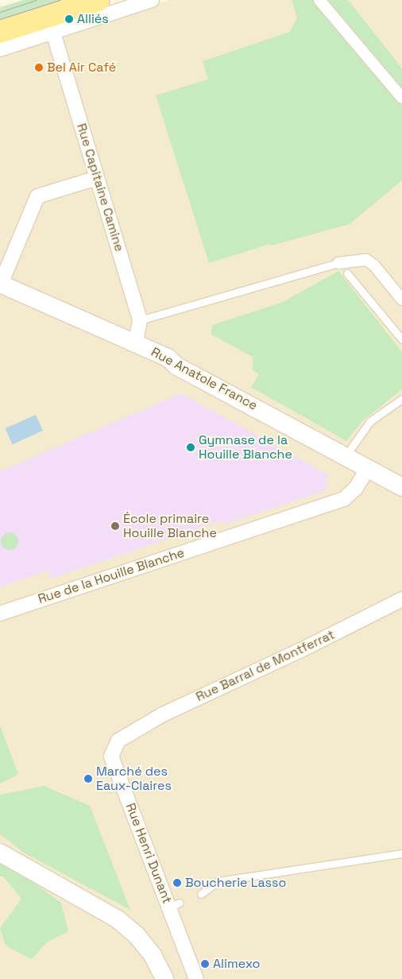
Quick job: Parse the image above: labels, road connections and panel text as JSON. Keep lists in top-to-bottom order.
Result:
{
  "streets": {
    "street": [
      "Rue Capitaine Camine",
      "Rue Anatole France",
      "Rue de la Houille Blanche",
      "Rue Barral de Montferrat",
      "Rue Henri Dunant"
    ]
  },
  "crossings": [
    ["Rue Capitaine Camine", "Rue Anatole France"],
    ["Rue Anatole France", "Rue de la Houille Blanche"],
    ["Rue Barral de Montferrat", "Rue Henri Dunant"]
  ],
  "places": [
    "Alliés",
    "Bel Air Café",
    "Gymnase de la Houille Blanche",
    "École primaire Houille Blanche",
    "Marché des Eaux-Claires",
    "Boucherie Lasso",
    "Alimexo"
  ]
}
